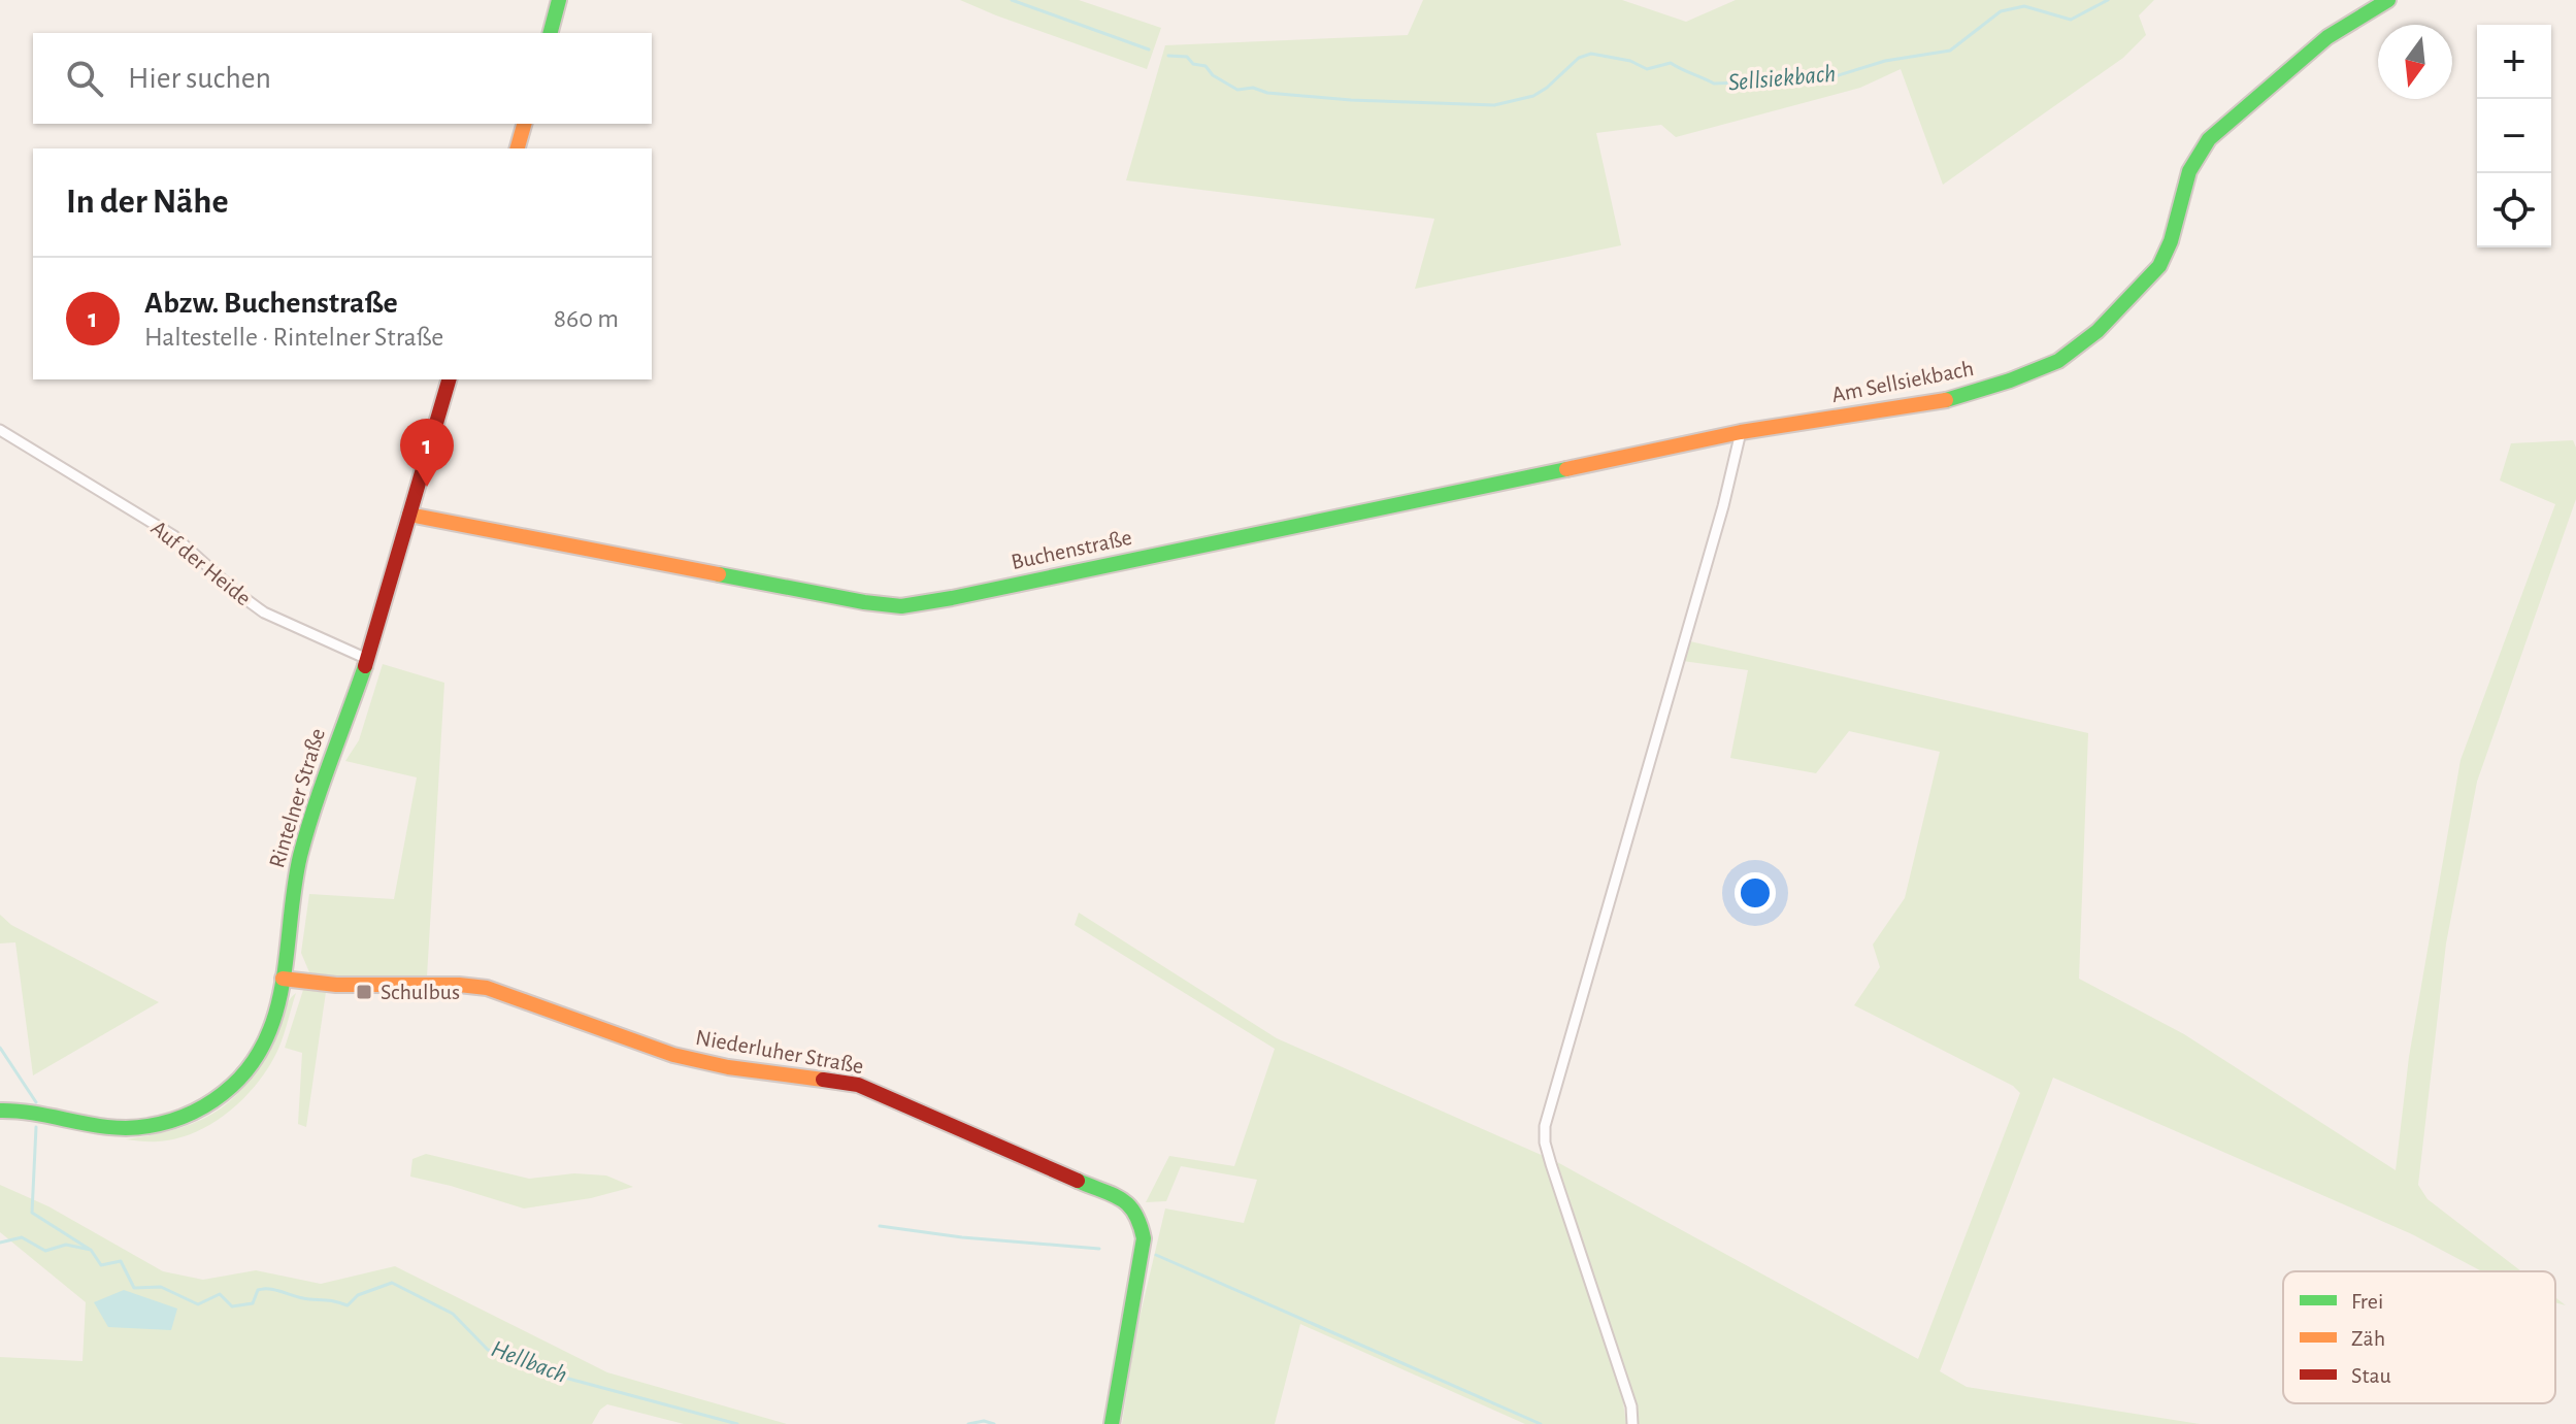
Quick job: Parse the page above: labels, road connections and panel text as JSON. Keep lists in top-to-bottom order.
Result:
{
  "streets": {
    "street": [
      "Am Sellsiekbach",
      "Buchenstraße",
      "Auf der Heide",
      "Rintelner Straße",
      "Niederluher Straße"
    ]
  },
  "crossings": [
    ["Am Sellsiekbach", "Buchenstraße"],
    ["Buchenstraße", "Rintelner Straße"],
    ["Auf der Heide", "Rintelner Straße"],
    ["Rintelner Straße", "Niederluher Straße"]
  ],
  "water": ["Sellsiekbach", "Hellbach"],
  "places": {
    "transit": ["Schulbus"]
  },
  "legend": ["Frei", "Zäh", "Stau"],
  "north": "bottom",
  "page": {
    "map_buttons": ["+", "−"],
    "search": "Hier suchen",
    "heading": "In der Nähe",
    "list": [
      {
        "mark": "1",
        "name": "Abzw. Buchenstraße",
        "note": "Haltestelle · Rintelner Straße",
        "value": "860 m"
      }
    ],
    "pins": "1"
  }
}
